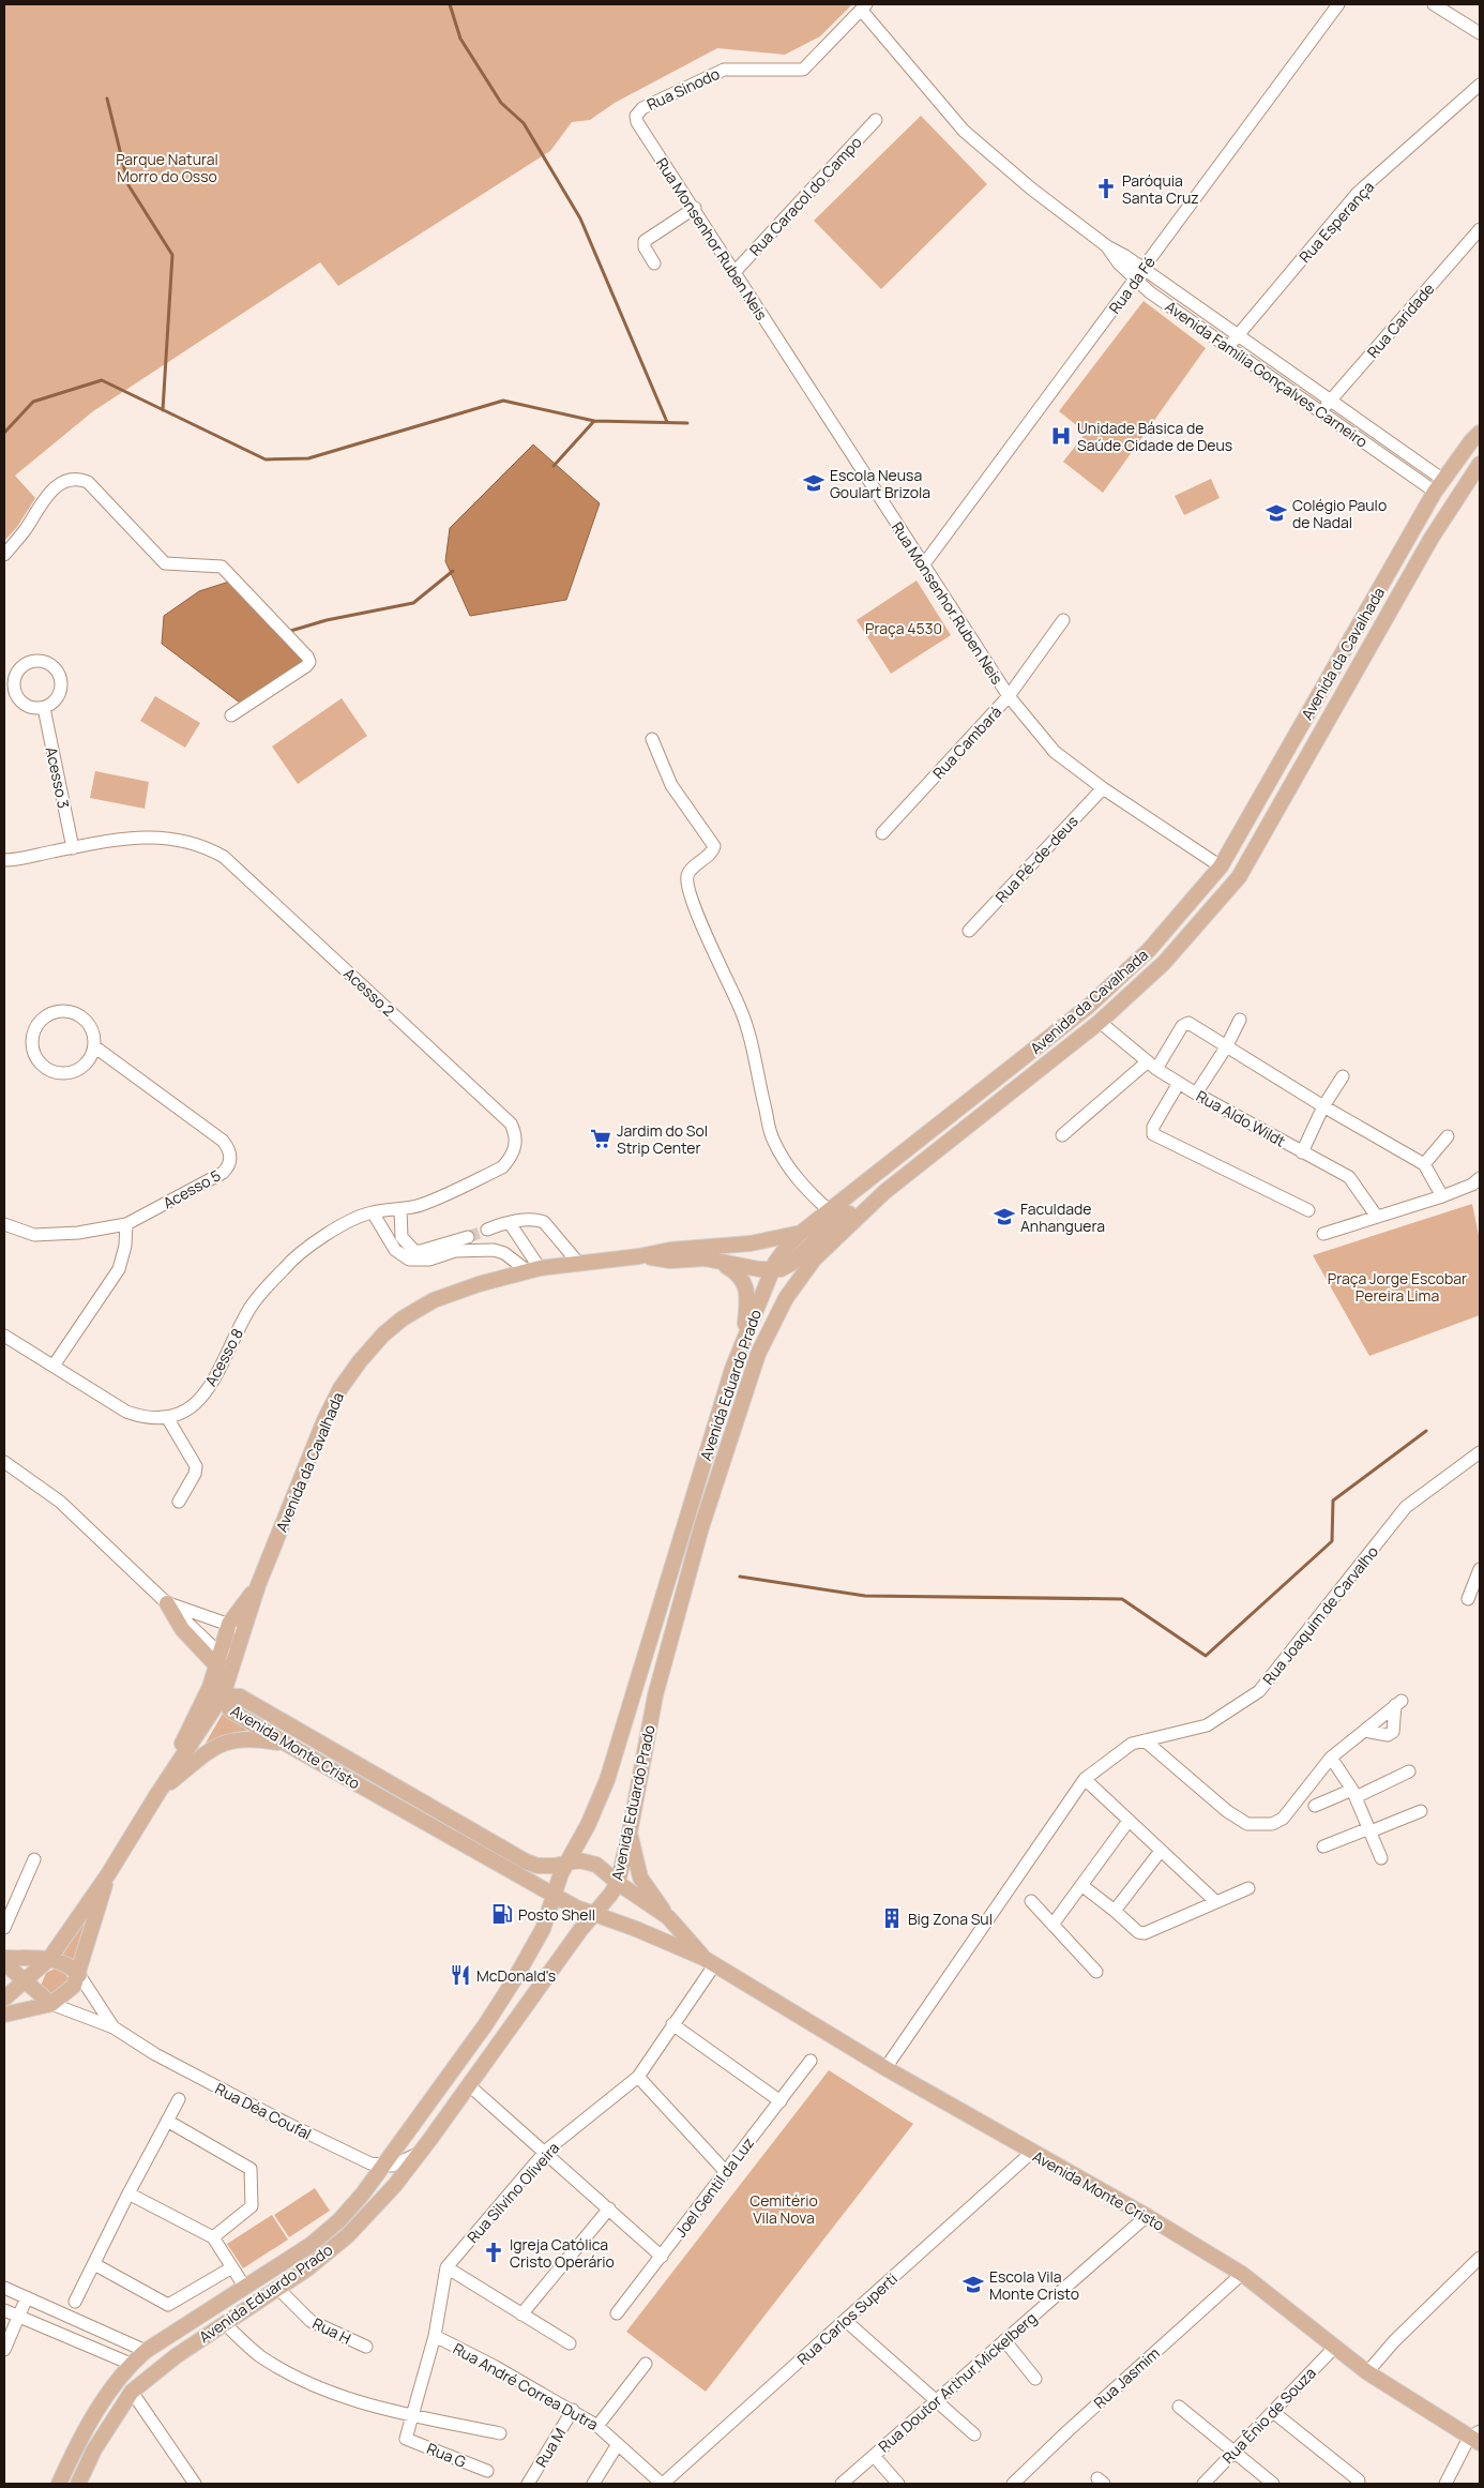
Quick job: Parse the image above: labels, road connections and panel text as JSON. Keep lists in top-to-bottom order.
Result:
{
  "streets": {
    "main road": [
      "Avenida da Cavalhada",
      "Avenida Eduardo Prado",
      "Avenida Monte Cristo",
      "Rua Déa Coufal"
    ],
    "street": [
      "Rua Sinodo",
      "Rua Caracol do Campo",
      "Rua Esperança",
      "Rua Monsenhor Ruben Neis",
      "Rua da Fé",
      "Rua Caridade",
      "Avenida Família Gonçalves Carneiro",
      "Rua Cambará",
      "Acesso 3",
      "Rua Pé-de-deus",
      "Acesso 2",
      "Rua Aldo Wildt",
      "Acesso 5",
      "Acesso 8",
      "Rua Joaquim de Carvalho",
      "Joel Gentil da Luz",
      "Rua Silvino Oliveira",
      "Rua Carlos Superti",
      "Rua H",
      "Rua Jasmim",
      "Rua Doutor Arthur Mickelberg",
      "Rua André Correa Dutra",
      "Rua Ênio de Souza",
      "Rua M",
      "Rua G"
    ]
  },
  "crossings": [
    ["Rua Sinodo", "Rua Monsenhor Ruben Neis"],
    ["Rua Sinodo", "Avenida Família Gonçalves Carneiro"],
    ["Rua Caracol do Campo", "Rua Monsenhor Ruben Neis"],
    ["Rua Esperança", "Avenida Família Gonçalves Carneiro"],
    ["Rua Monsenhor Ruben Neis", "Rua da Fé"],
    ["Rua Monsenhor Ruben Neis", "Avenida da Cavalhada"],
    ["Rua Monsenhor Ruben Neis", "Rua Cambará"],
    ["Rua Monsenhor Ruben Neis", "Rua Pé-de-deus"],
    ["Rua da Fé", "Avenida Família Gonçalves Carneiro"],
    ["Rua Caridade", "Avenida Família Gonçalves Carneiro"],
    ["Avenida Família Gonçalves Carneiro", "Avenida da Cavalhada"],
    ["Avenida da Cavalhada", "Rua Aldo Wildt"],
    ["Avenida da Cavalhada", "Avenida Eduardo Prado"],
    ["Avenida da Cavalhada", "Avenida Monte Cristo"],
    ["Avenida da Cavalhada", "Rua Déa Coufal"],
    ["Acesso 3", "Acesso 2"],
    ["Acesso 2", "Acesso 8"],
    ["Avenida Eduardo Prado", "Avenida Monte Cristo"],
    ["Avenida Eduardo Prado", "Rua Déa Coufal"],
    ["Avenida Eduardo Prado", "Rua H"],
    ["Rua Joaquim de Carvalho", "Avenida Monte Cristo"],
    ["Avenida Monte Cristo", "Rua Silvino Oliveira"],
    ["Avenida Monte Cristo", "Rua Carlos Superti"],
    ["Avenida Monte Cristo", "Rua Jasmim"],
    ["Avenida Monte Cristo", "Rua Doutor Arthur Mickelberg"],
    ["Avenida Monte Cristo", "Rua Ênio de Souza"],
    ["Rua Silvino Oliveira", "Rua André Correa Dutra"],
    ["Rua Silvino Oliveira", "Rua G"],
    ["Rua Carlos Superti", "Rua André Correa Dutra"],
    ["Rua André Correa Dutra", "Rua M"]
  ],
  "parks": [
    "Parque Natural Morro do Osso",
    "Praça 4530",
    "Praça Jorge Escobar Pereira Lima",
    "Cemitério Vila Nova"
  ],
  "places": {
    "church": ["Paróquia Santa Cruz", "Igreja Católica Cristo Operário"],
    "hospital": ["Unidade Básica de Saúde Cidade de Deus"],
    "school or university": [
      "Escola Neusa Goulart Brizola",
      "Colégio Paulo de Nadal",
      "Faculdade Anhanguera",
      "Escola Vila Monte Cristo"
    ],
    "supermarket": ["Jardim do Sol Strip Center"],
    "fuel station": ["Posto Shell"],
    "building": ["Big Zona Sul"],
    "restaurant": ["McDonald's"]
  }
}
